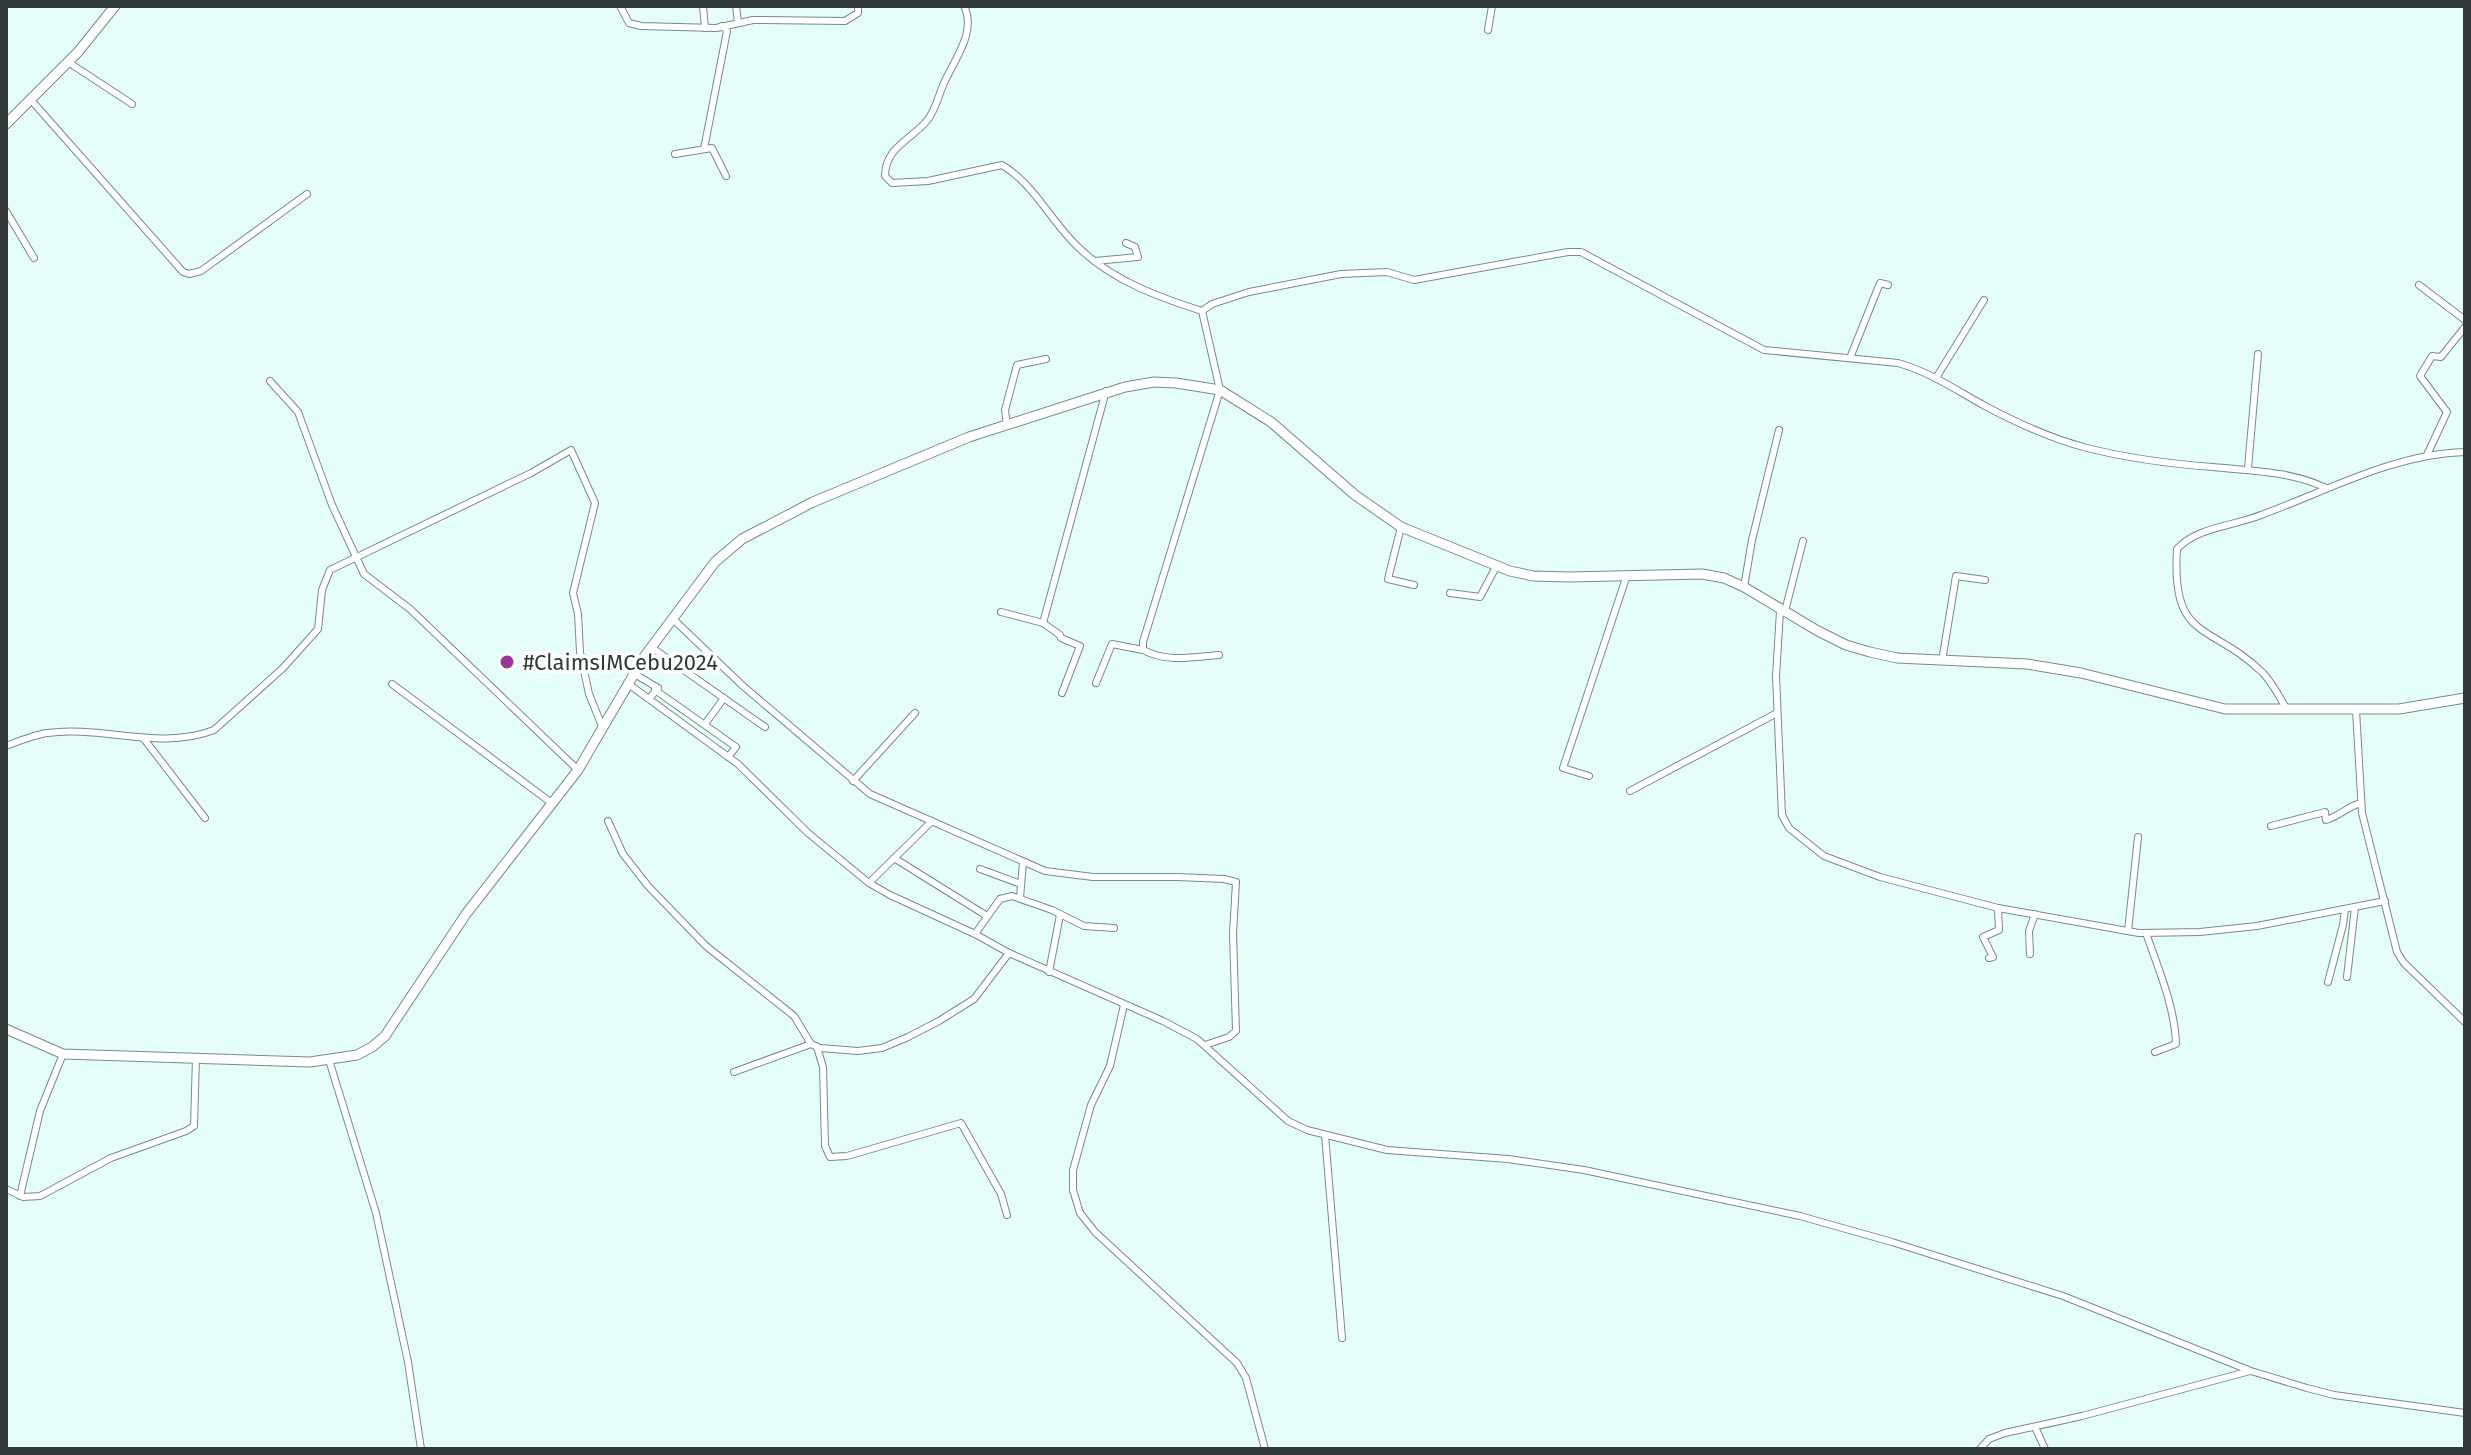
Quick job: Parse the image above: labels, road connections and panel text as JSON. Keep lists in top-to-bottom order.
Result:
{
  "places": ["#ClaimsIMCebu2024"]
}
